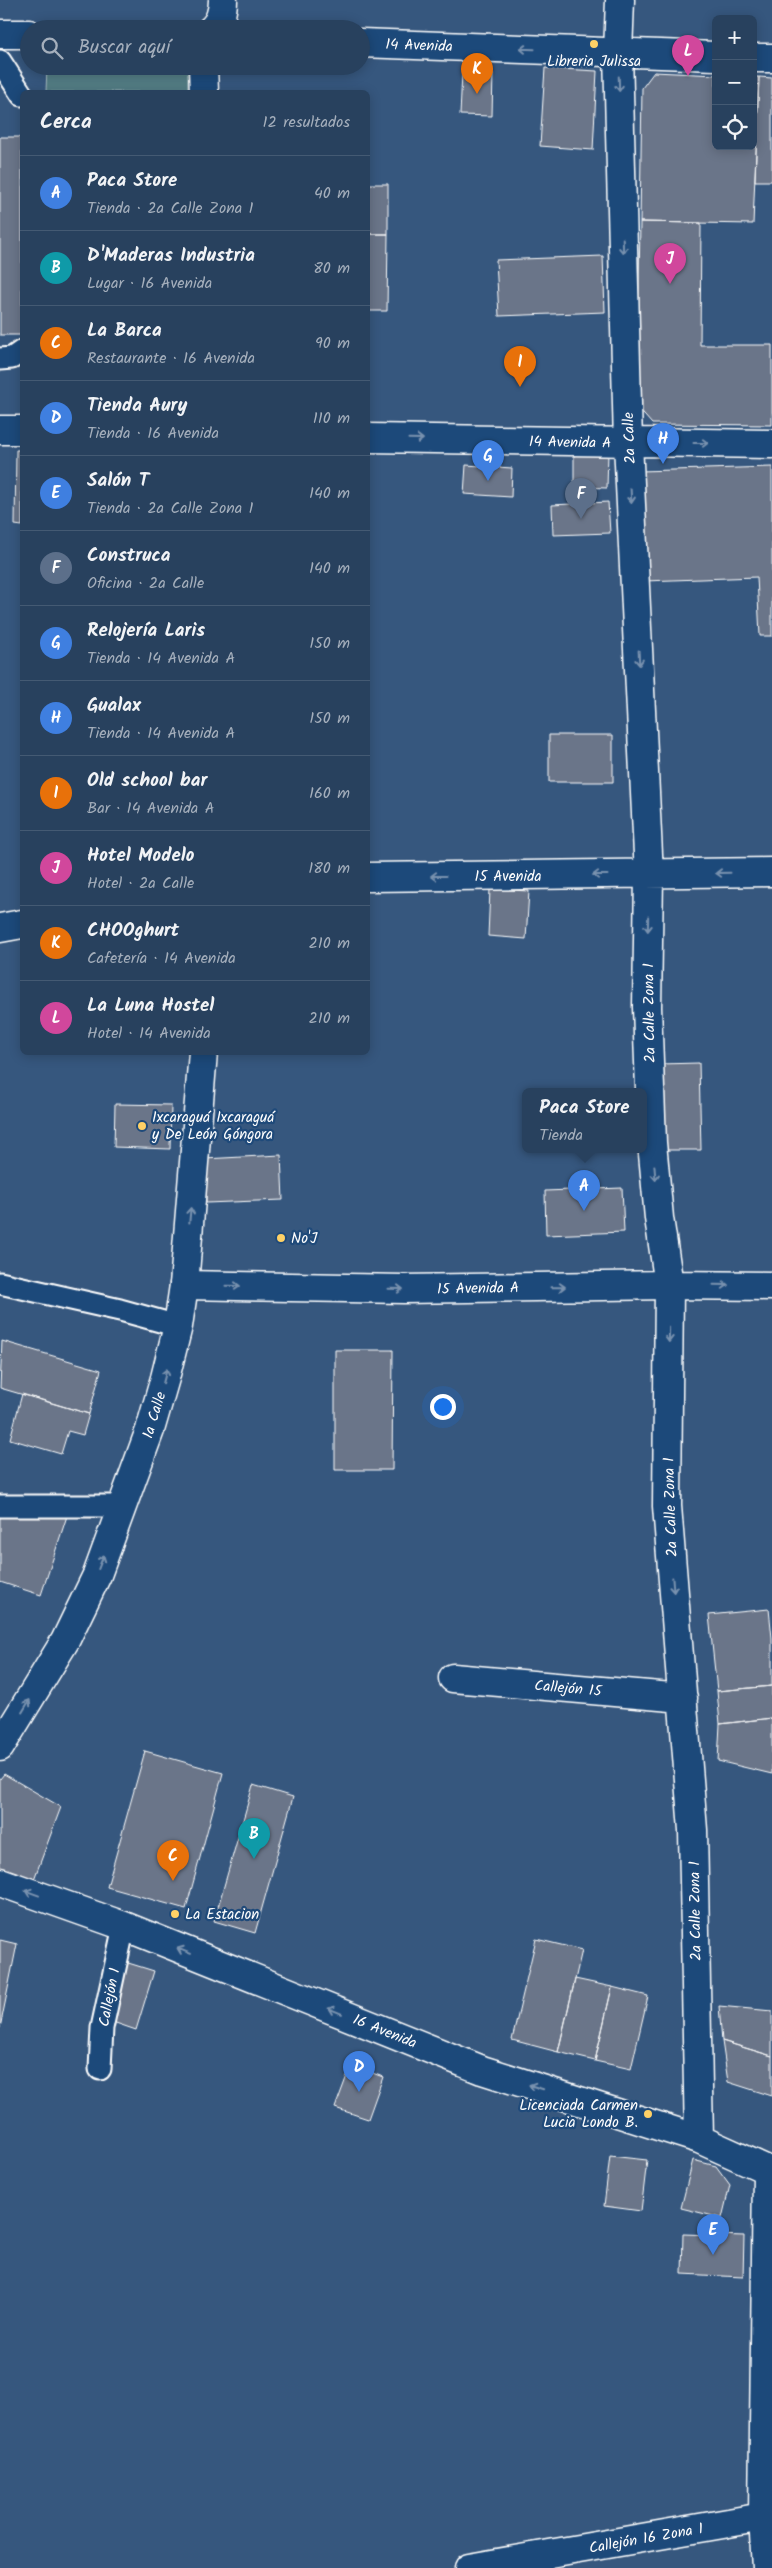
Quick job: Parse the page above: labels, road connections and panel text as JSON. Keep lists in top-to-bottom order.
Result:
{
  "streets": {
    "street": [
      "14 Avenida",
      "2a Calle",
      "14 Avenida A",
      "15 Avenida",
      "2a Calle Zona 1",
      "15 Avenida A",
      "1a Calle",
      "Callejón 15",
      "16 Avenida",
      "Callejón 16 Zona 1"
    ],
    "lane": ["Callejón 1"]
  },
  "crossings": [
    ["14 Avenida", "2a Calle"],
    ["2a Calle", "14 Avenida A"],
    ["2a Calle", "15 Avenida"],
    ["2a Calle", "2a Calle Zona 1"],
    ["15 Avenida", "2a Calle Zona 1"],
    ["2a Calle Zona 1", "15 Avenida A"],
    ["2a Calle Zona 1", "Callejón 15"],
    ["2a Calle Zona 1", "16 Avenida"],
    ["15 Avenida A", "1a Calle"],
    ["Callejón 1", "16 Avenida"]
  ],
  "one_way": [
    "14 Avenida",
    "2a Calle",
    "14 Avenida A",
    "15 Avenida",
    "2a Calle Zona 1",
    "15 Avenida A",
    "1a Calle",
    "16 Avenida"
  ],
  "places": [
    "Libreria Julissa",
    "Ixcaraguá Ixcaraguá y De León Góngora",
    "No'J",
    "La Estacion",
    "Licenciada Carmen Lucia Londo B."
  ],
  "page": {
    "map_buttons": ["+", "−"],
    "search": "Buscar aquí",
    "pins": [
      "L",
      "K",
      "J",
      "I",
      "H",
      "G",
      "F",
      "A",
      "B",
      "C",
      "D",
      "E"
    ],
    "heading": ["Cerca", "12 resultados"],
    "list": [
      {
        "mark": "A",
        "name": "Paca Store",
        "note": "Tienda · 2a Calle Zona 1",
        "value": "40 m"
      },
      {
        "mark": "B",
        "name": "D'Maderas Industria",
        "note": "Lugar · 16 Avenida",
        "value": "80 m"
      },
      {
        "mark": "C",
        "name": "La Barca",
        "note": "Restaurante · 16 Avenida",
        "value": "90 m"
      },
      {
        "mark": "D",
        "name": "Tienda Aury",
        "note": "Tienda · 16 Avenida",
        "value": "110 m"
      },
      {
        "mark": "E",
        "name": "Salón T",
        "note": "Tienda · 2a Calle Zona 1",
        "value": "140 m"
      },
      {
        "mark": "F",
        "name": "Construca",
        "note": "Oficina · 2a Calle",
        "value": "140 m"
      },
      {
        "mark": "G",
        "name": "Relojería Laris",
        "note": "Tienda · 14 Avenida A",
        "value": "150 m"
      },
      {
        "mark": "H",
        "name": "Gualax",
        "note": "Tienda · 14 Avenida A",
        "value": "150 m"
      },
      {
        "mark": "I",
        "name": "Old school bar",
        "note": "Bar · 14 Avenida A",
        "value": "160 m"
      },
      {
        "mark": "J",
        "name": "Hotel Modelo",
        "note": "Hotel · 2a Calle",
        "value": "180 m"
      },
      {
        "mark": "K",
        "name": "CHOOghurt",
        "note": "Cafetería · 14 Avenida",
        "value": "210 m"
      },
      {
        "mark": "L",
        "name": "La Luna Hostel",
        "note": "Hotel · 14 Avenida",
        "value": "210 m"
      }
    ],
    "popup": ["Paca Store", "Tienda"]
  }
}
